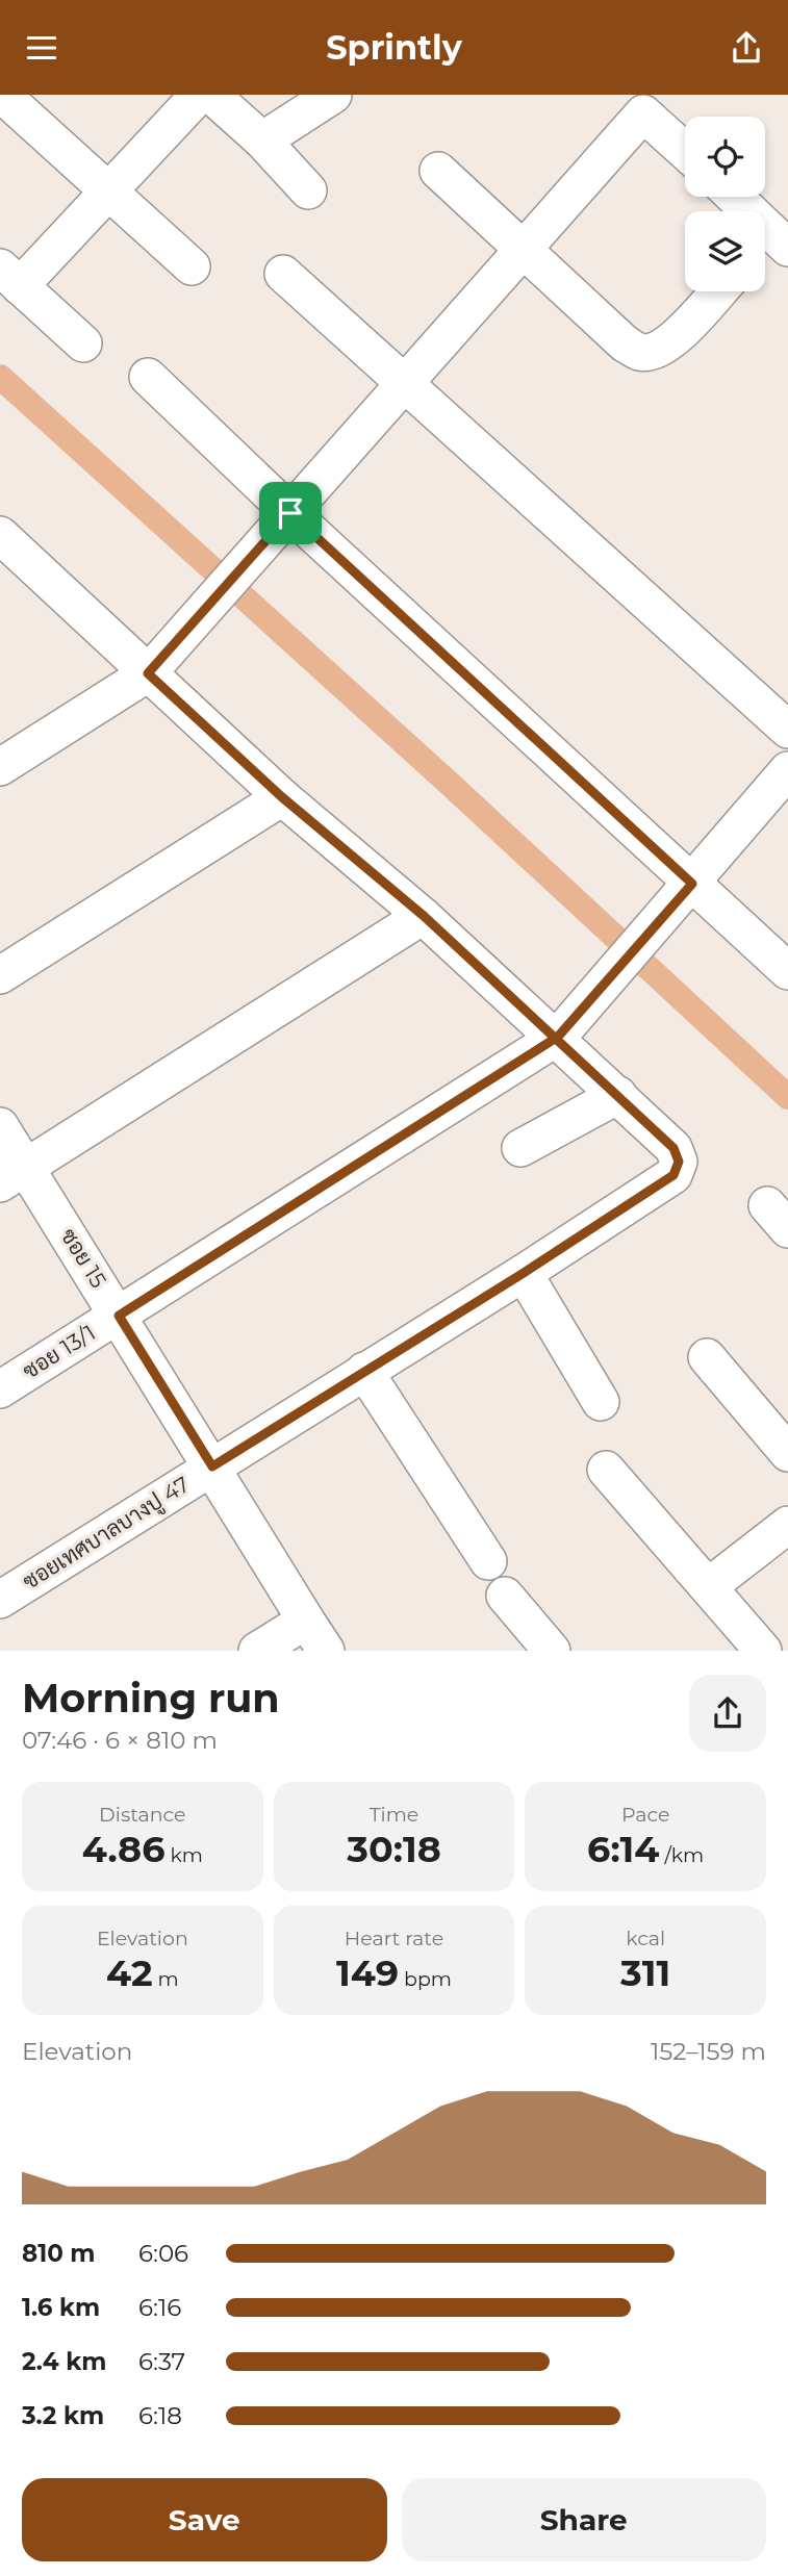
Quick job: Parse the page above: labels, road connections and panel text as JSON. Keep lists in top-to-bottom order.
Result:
{
  "streets": {
    "street": ["ซอย 15", "ซอย 13/1", "ซอยเทศบาลบางปู 47"]
  },
  "crossings": [
    ["ซอย 15", "ซอย 13/1"],
    ["ซอย 15", "ซอยเทศบาลบางปู 47"],
    ["ซอย 13/1", "ซอยเทศบาลบางปู 47"]
  ],
  "page": {
    "header": "Sprintly",
    "heading": ["Morning run", "07:46 · 6 × 810 m"],
    "stats": [
      ["Distance", "4.86 km"],
      ["Time", "30:18"],
      ["Pace", "6:14 /km"],
      ["Elevation", "42 m"],
      ["Heart rate", "149 bpm"],
      ["kcal", "311"]
    ],
    "chart": ["Elevation", "152–159 m"],
    "list": [
      {
        "name": "810 m",
        "note": "6:06"
      },
      {
        "name": "1.6 km",
        "note": "6:16"
      },
      {
        "name": "2.4 km",
        "note": "6:37"
      },
      {
        "name": "3.2 km",
        "note": "6:18"
      }
    ],
    "buttons": ["Save", "Share"]
  }
}
